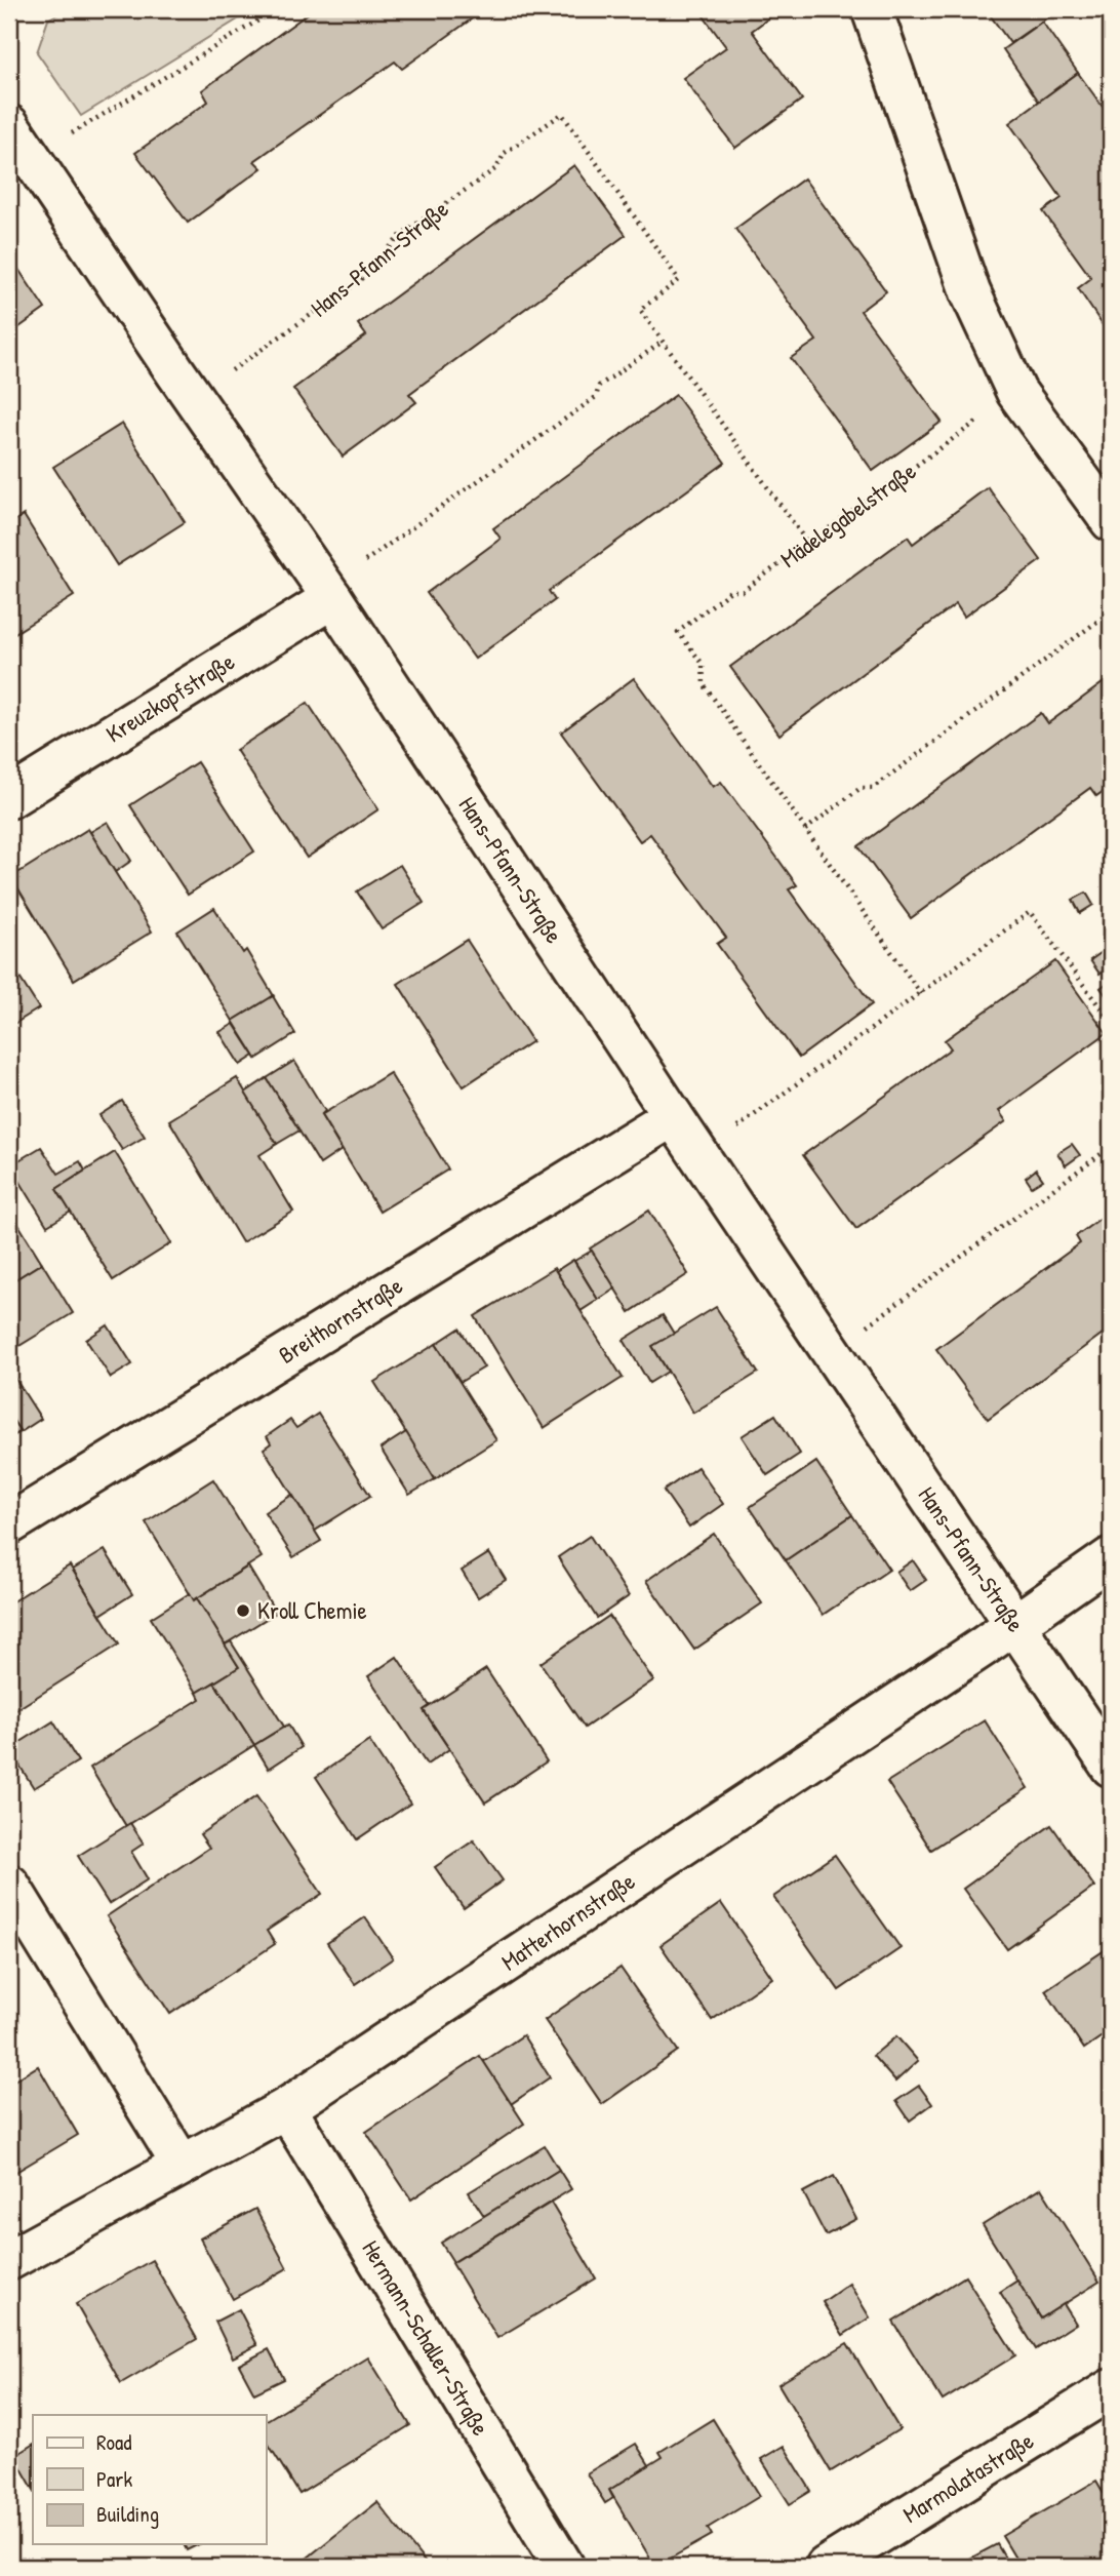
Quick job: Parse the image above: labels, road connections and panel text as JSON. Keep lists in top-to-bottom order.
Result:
{
  "streets": {
    "street": [
      "Hans-Pfann-Straße",
      "Kreuzkopfstraße",
      "Breithornstraße",
      "Matterhornstraße",
      "Hermann-Schaller-Straße",
      "Marmolatastraße"
    ],
    "path": ["Mädelegabelstraße"]
  },
  "crossings": [
    ["Hans-Pfann-Straße", "Kreuzkopfstraße"],
    ["Hans-Pfann-Straße", "Breithornstraße"],
    ["Hans-Pfann-Straße", "Matterhornstraße"],
    ["Matterhornstraße", "Hermann-Schaller-Straße"]
  ],
  "places": ["Kroll Chemie"],
  "legend": ["Road", "Park", "Building"]
}
